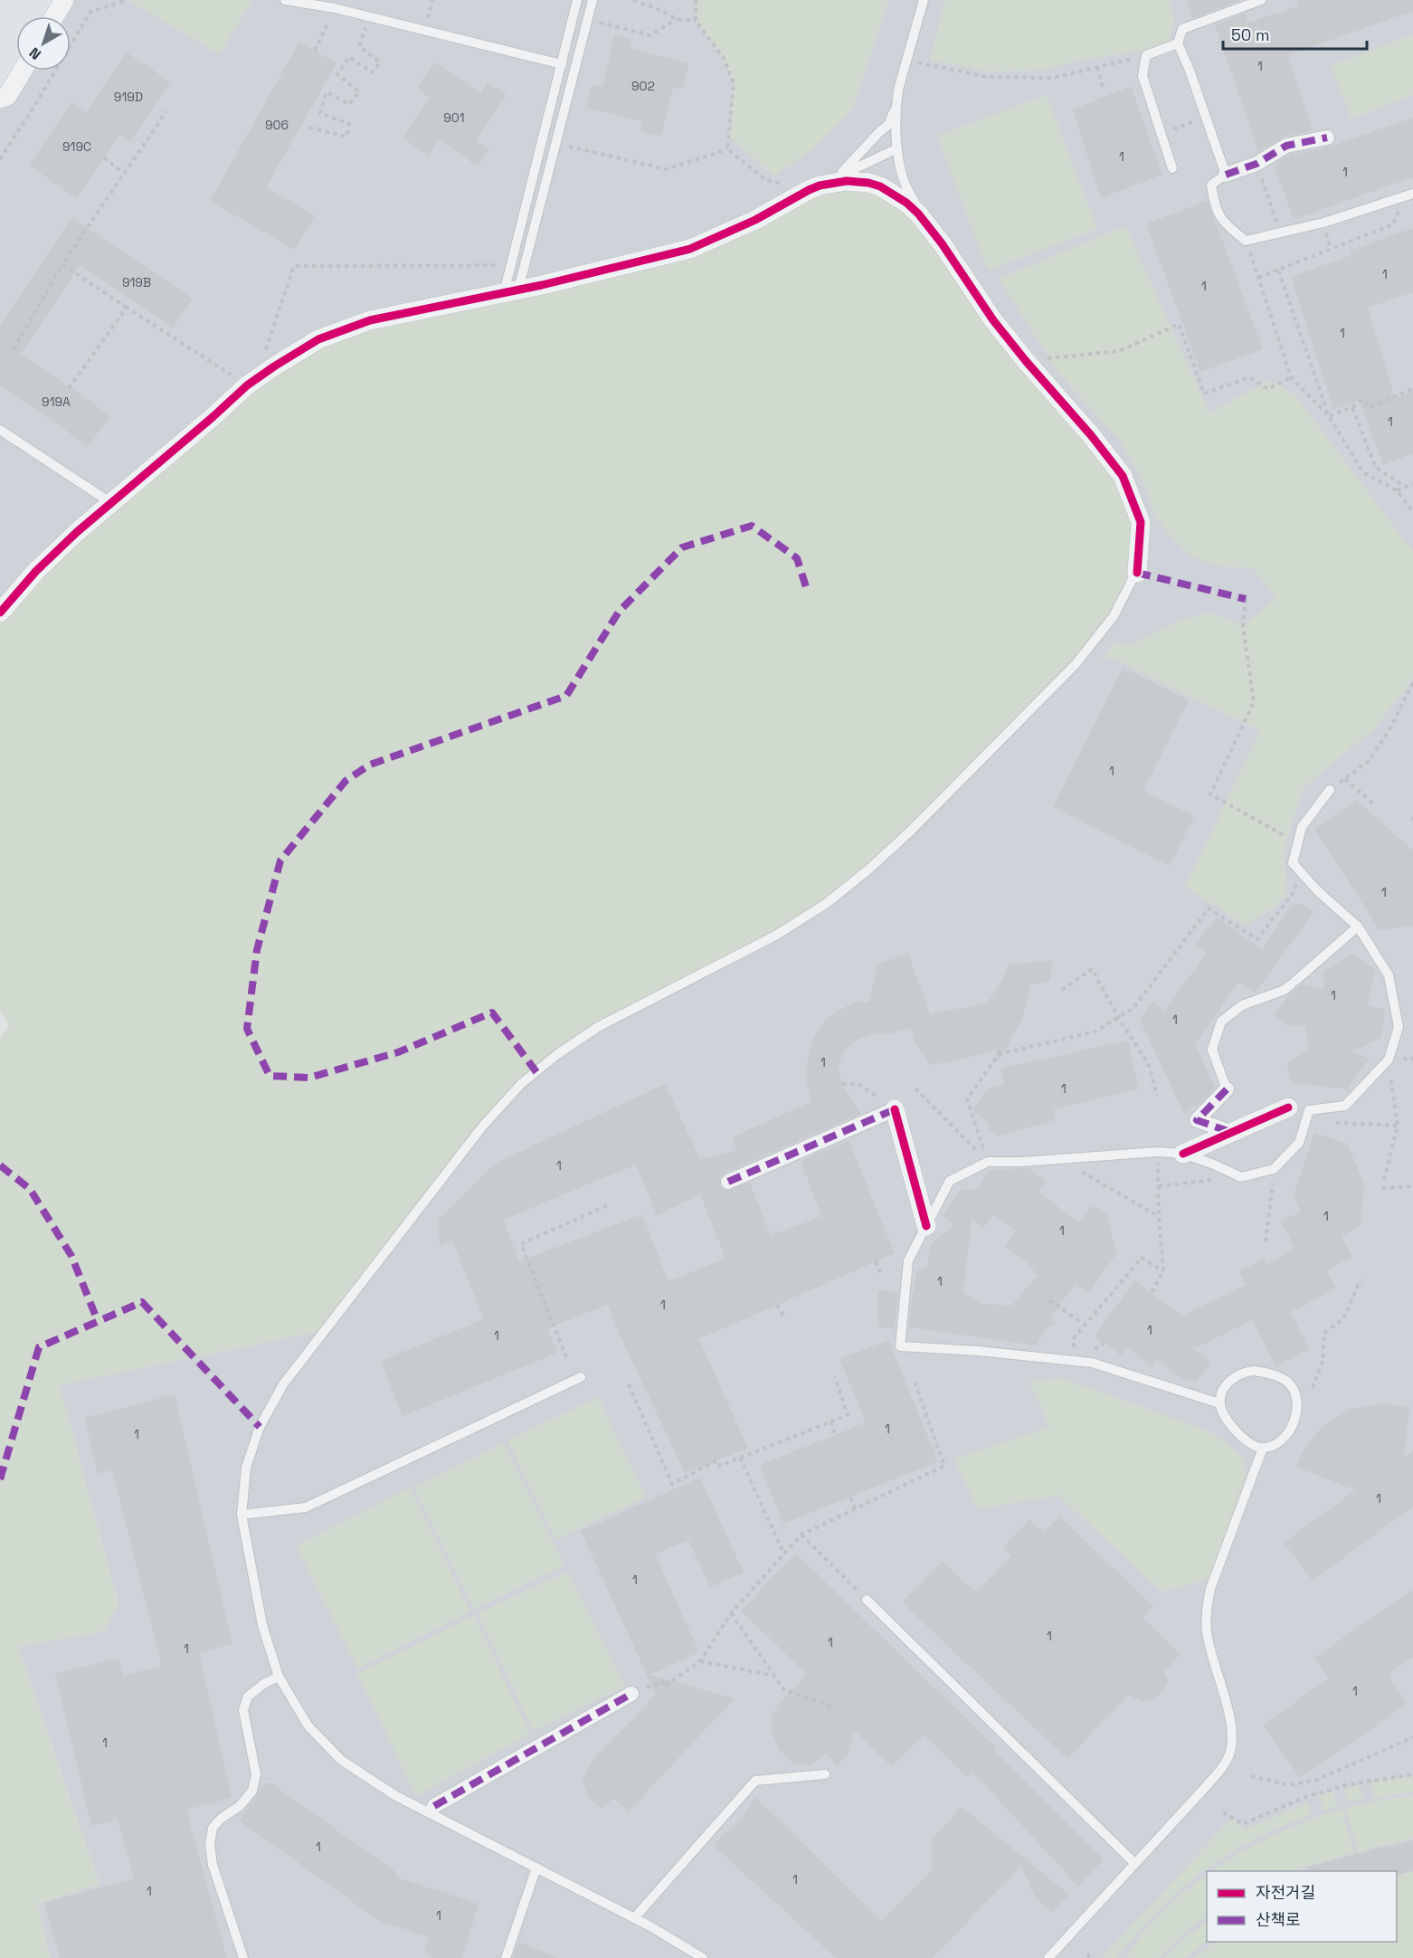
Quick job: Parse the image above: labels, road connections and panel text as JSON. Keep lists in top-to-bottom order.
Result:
{
  "house_numbers": [
    "1",
    "902",
    "919D",
    "901",
    "906",
    "919C",
    "1",
    "1",
    "1",
    "919B",
    "1",
    "1",
    "919A",
    "1",
    "1",
    "1",
    "1",
    "1",
    "1",
    "1",
    "1",
    "1",
    "1",
    "1",
    "1",
    "1",
    "1",
    "1",
    "1",
    "1",
    "1",
    "1",
    "1",
    "1",
    "1",
    "1",
    "1",
    "1",
    "1",
    "1"
  ],
  "legend": ["자전거길", "산책로"],
  "scale_bar": "50 m",
  "north": "bottom left"
}
